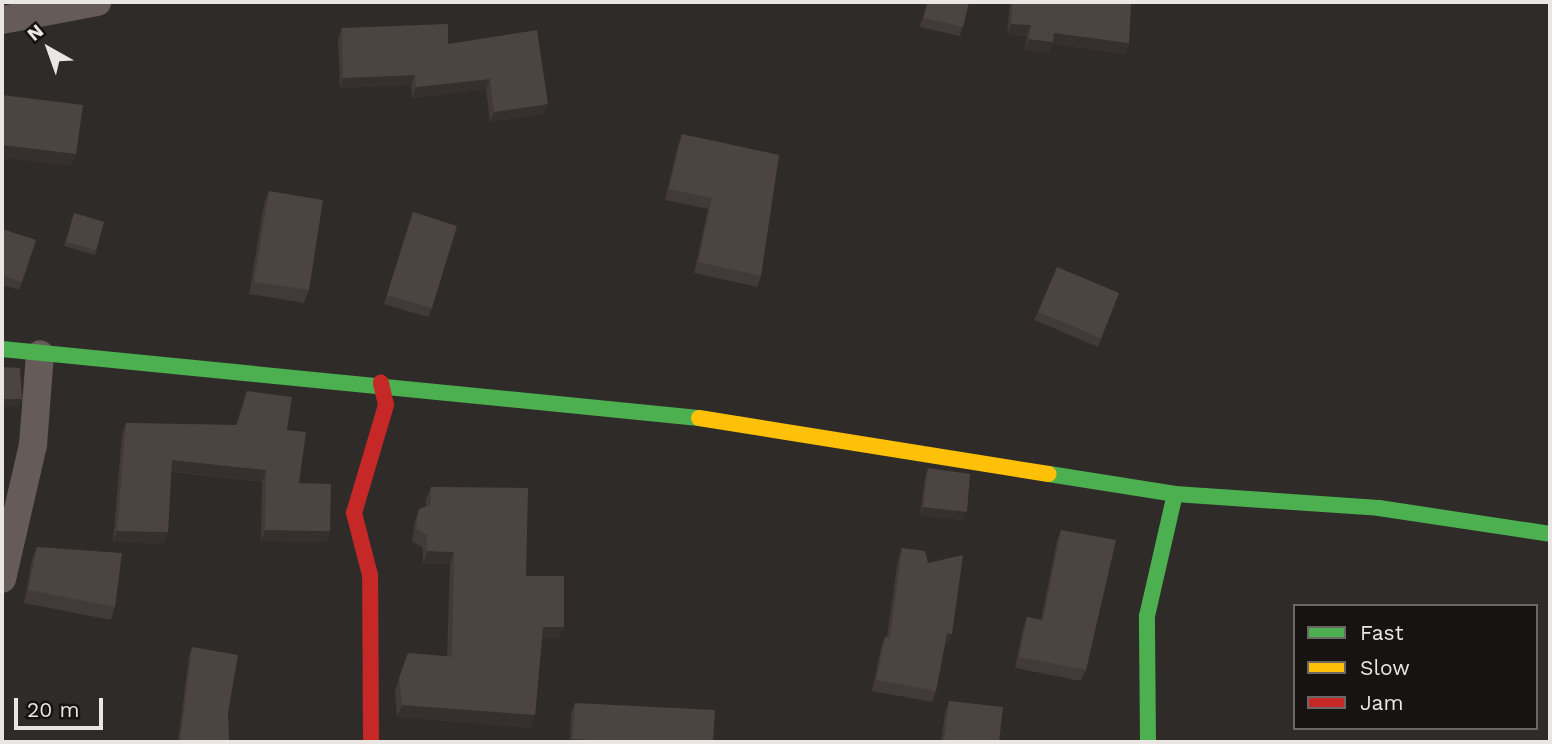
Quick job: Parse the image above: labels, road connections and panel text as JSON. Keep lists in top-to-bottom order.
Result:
{
  "legend": ["Fast", "Slow", "Jam"],
  "scale_bar": "20 m",
  "north": "top left"
}
